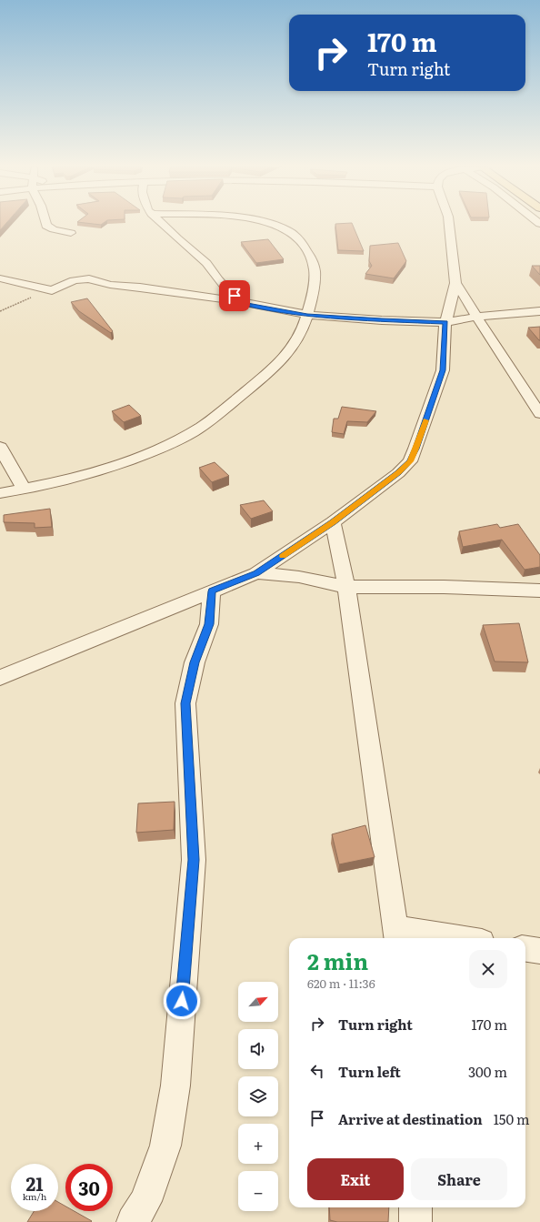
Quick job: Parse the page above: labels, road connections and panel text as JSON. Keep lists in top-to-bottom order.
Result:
{
  "north": "top right",
  "page": {
    "turn": ["170 m", "Turn right"],
    "heading": ["2 min", "620 m · 11:36"],
    "map_buttons": ["+", "−"],
    "list": [
      {
        "name": "Turn right",
        "value": "170 m"
      },
      {
        "name": "Turn left",
        "value": "300 m"
      },
      {
        "name": "Arrive at destination",
        "value": "150 m"
      }
    ],
    "buttons": ["Exit", "Share"],
    "speed": "21 km/h",
    "limit": "30"
  }
}
